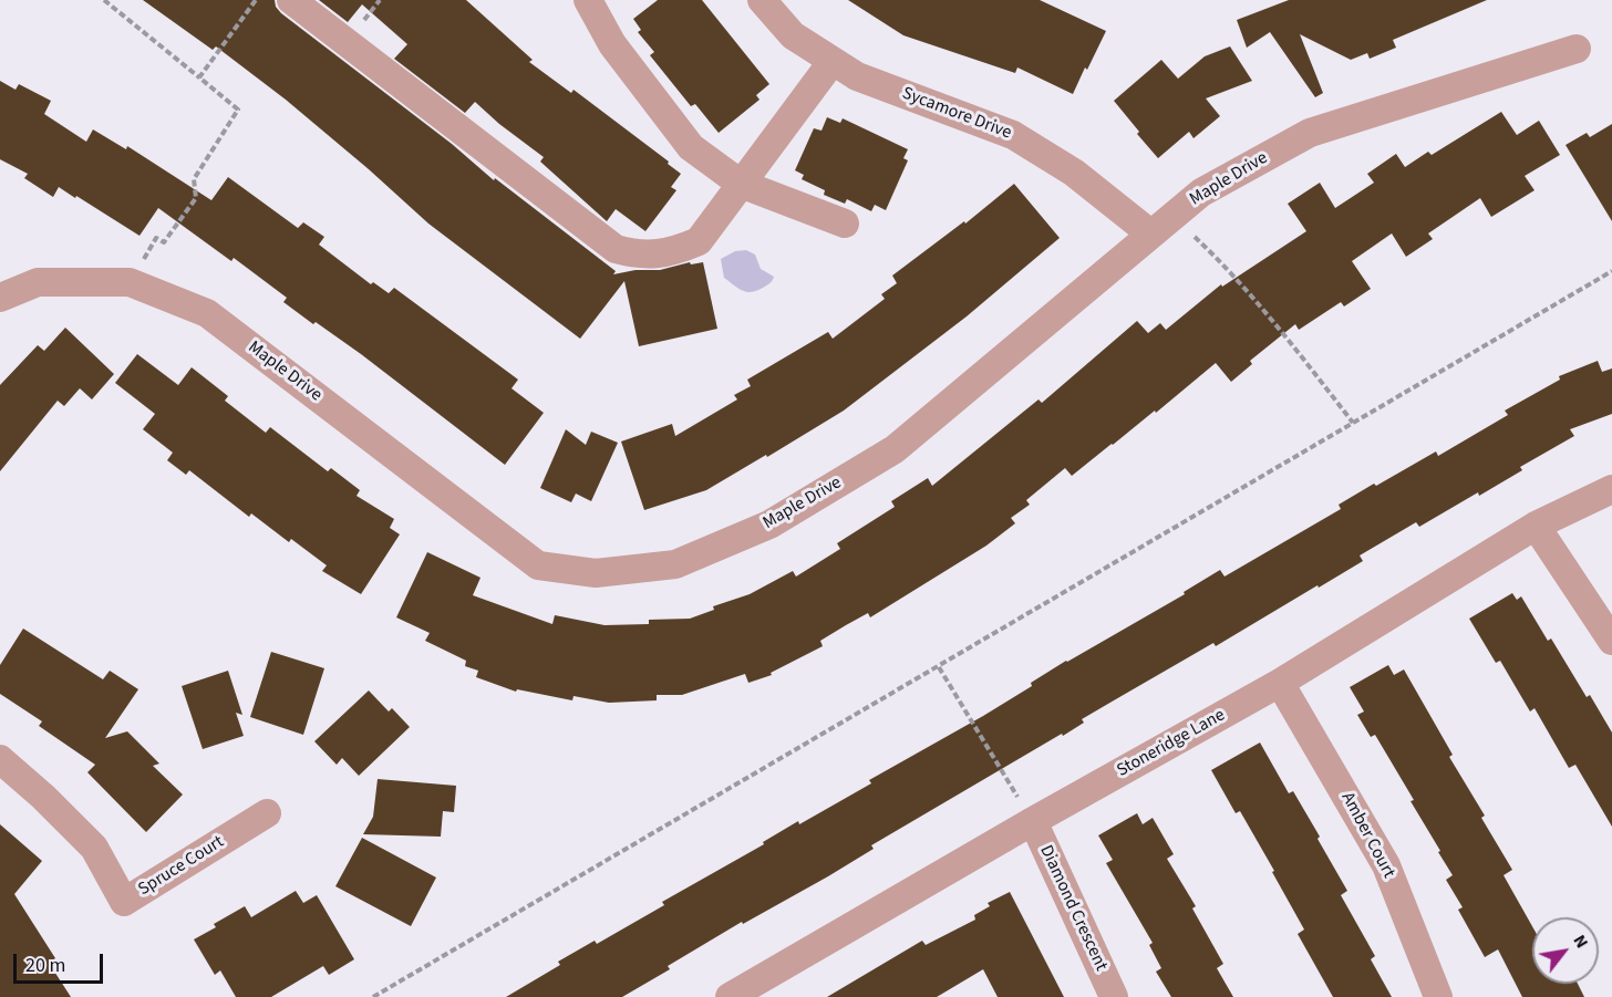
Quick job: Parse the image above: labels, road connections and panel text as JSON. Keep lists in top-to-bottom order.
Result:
{
  "streets": {
    "street": [
      "Sycamore Drive",
      "Maple Drive",
      "Stoneridge Lane",
      "Amber Court",
      "Spruce Court",
      "Diamond Crescent"
    ]
  },
  "crossings": [
    ["Sycamore Drive", "Maple Drive"],
    ["Stoneridge Lane", "Amber Court"],
    ["Stoneridge Lane", "Diamond Crescent"]
  ],
  "scale_bar": "20 m",
  "north": "top right"
}
